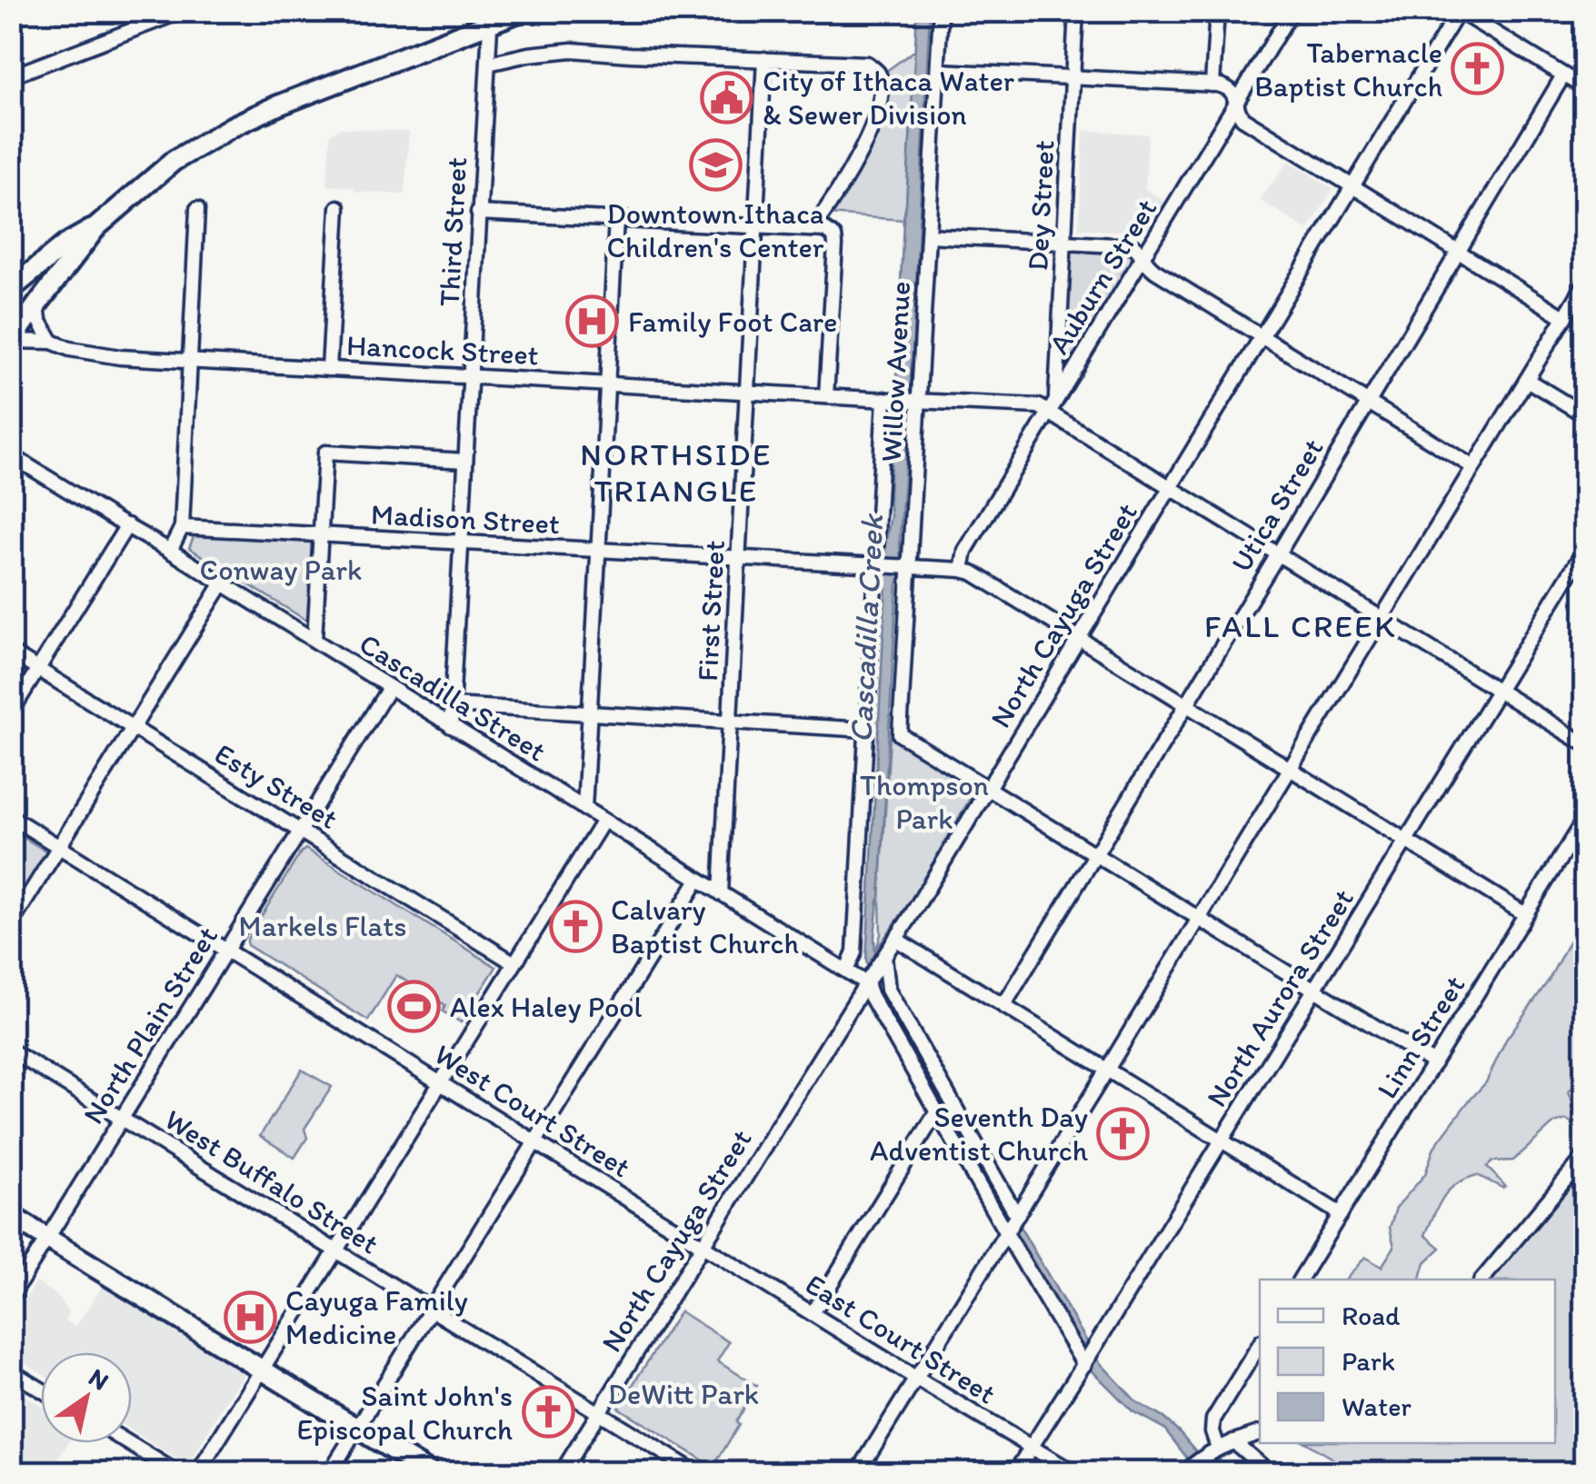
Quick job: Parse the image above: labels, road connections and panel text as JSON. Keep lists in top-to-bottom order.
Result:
{
  "streets": {
    "street": [
      "Dey Street",
      "Third Street",
      "Auburn Street",
      "Hancock Street",
      "Willow Avenue",
      "Utica Street",
      "Madison Street",
      "First Street",
      "North Cayuga Street",
      "Cascadilla Street",
      "Esty Street",
      "North Aurora Street",
      "North Plain Street",
      "Linn Street",
      "West Court Street",
      "West Buffalo Street",
      "East Court Street"
    ]
  },
  "crossings": [
    ["Dey Street", "Auburn Street"],
    ["Dey Street", "Hancock Street"],
    ["Third Street", "Hancock Street"],
    ["Third Street", "Madison Street"],
    ["Third Street", "Cascadilla Street"],
    ["Auburn Street", "Hancock Street"],
    ["Auburn Street", "Madison Street"],
    ["Hancock Street", "Willow Avenue"],
    ["Hancock Street", "First Street"],
    ["Willow Avenue", "Madison Street"],
    ["Willow Avenue", "North Cayuga Street"],
    ["Madison Street", "First Street"],
    ["First Street", "Cascadilla Street"],
    ["North Cayuga Street", "Cascadilla Street"],
    ["North Cayuga Street", "West Court Street"],
    ["North Cayuga Street", "West Buffalo Street"],
    ["North Cayuga Street", "East Court Street"],
    ["Cascadilla Street", "North Plain Street"],
    ["Esty Street", "North Plain Street"],
    ["North Aurora Street", "East Court Street"],
    ["North Plain Street", "West Court Street"],
    ["North Plain Street", "West Buffalo Street"],
    ["West Court Street", "East Court Street"]
  ],
  "districts": ["NORTHSIDE TRIANGLE", "FALL CREEK"],
  "water": ["Cascadilla Creek"],
  "parks": [
    "Conway Park",
    "Thompson Park",
    "Markels Flats",
    "DeWitt Park"
  ],
  "places": {
    "church": [
      "Tabernacle Baptist Church",
      "Calvary Baptist Church",
      "Seventh Day Adventist Church",
      "Saint John's Episcopal Church"
    ],
    "public building": ["City of Ithaca Water & Sewer Division"],
    "school or university": ["Downtown Ithaca Children's Center"],
    "hospital": ["Family Foot Care", "Cayuga Family Medicine"],
    "sports": ["Alex Haley Pool"]
  },
  "legend": ["Road", "Park", "Water"],
  "north": "top right"
}
